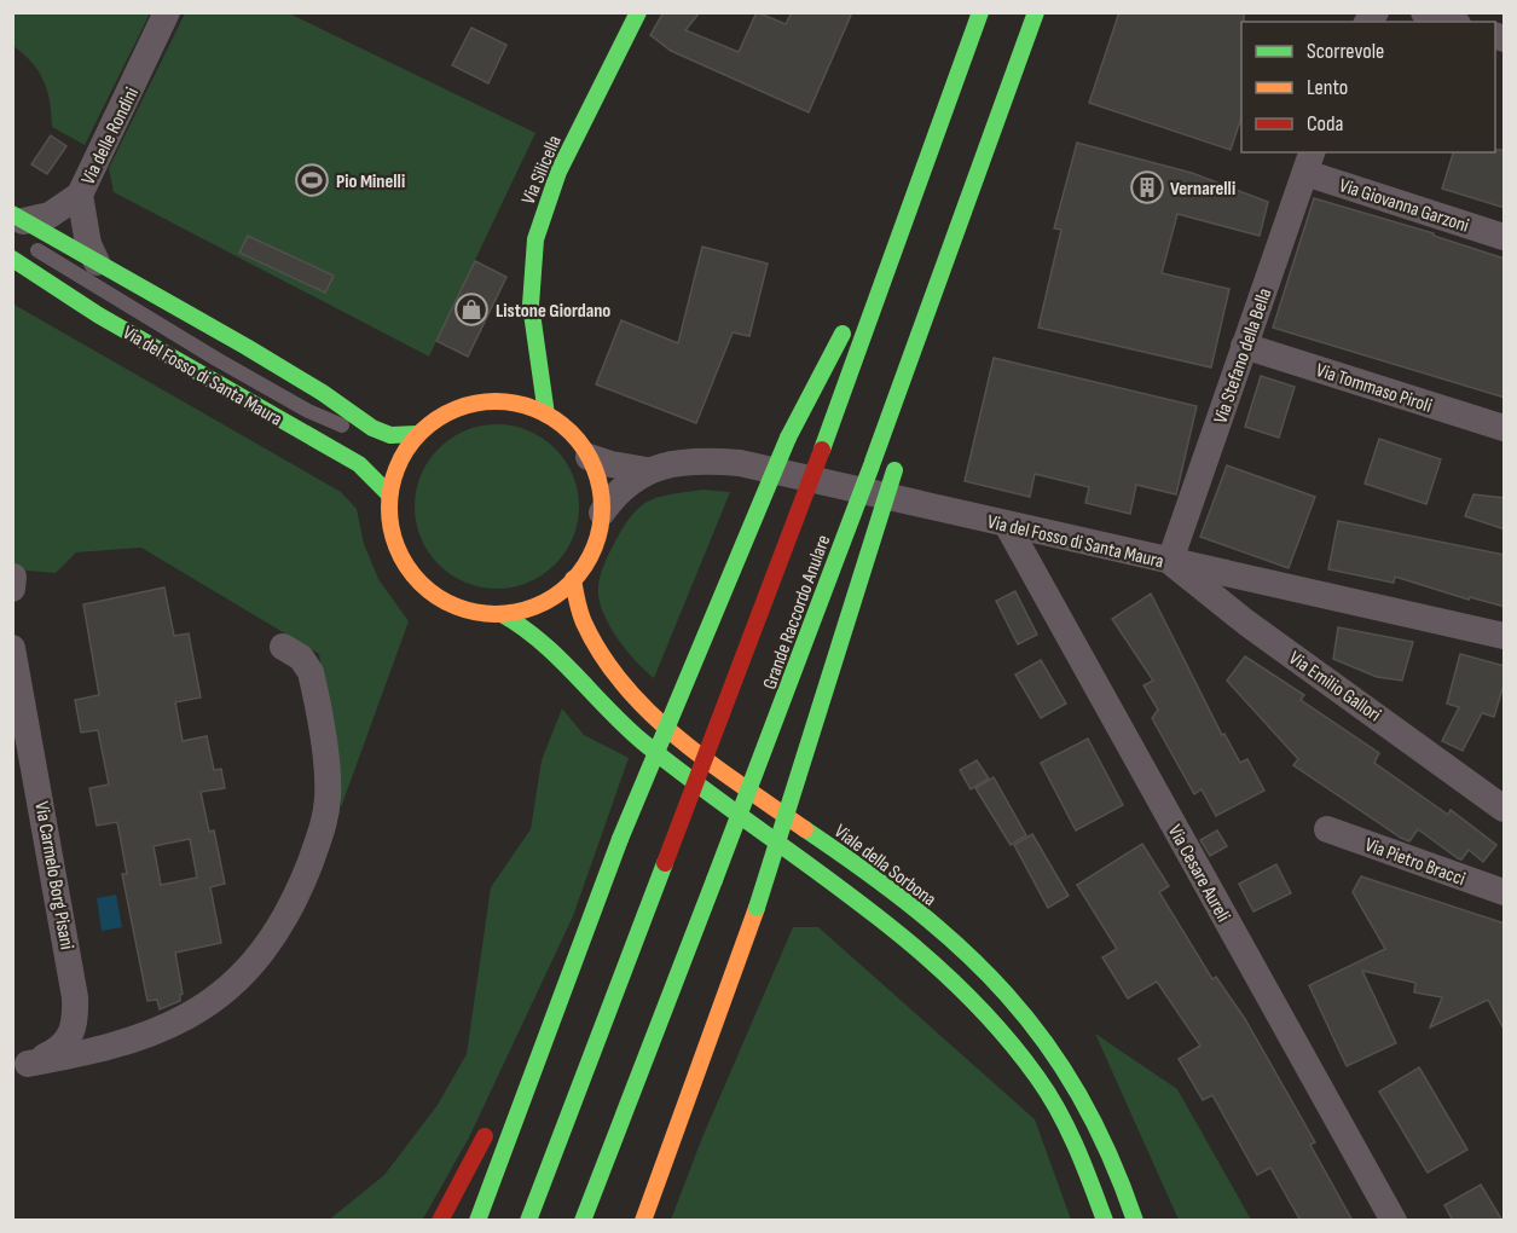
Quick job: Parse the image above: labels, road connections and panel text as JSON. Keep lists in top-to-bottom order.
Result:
{
  "streets": {
    "main road": [
      "Via Silicella",
      "Via del Fosso di Santa Maura",
      "Grande Raccordo Anulare",
      "Viale della Sorbona"
    ],
    "street": [
      "Via delle Rondini",
      "Via Giovanna Garzoni",
      "Via Stefano della Bella",
      "Via Tommaso Piroli",
      "Via Emilio Gallori",
      "Via Pietro Bracci",
      "Via Cesare Aureli",
      "Via Carmelo Borg Pisani"
    ]
  },
  "crossings": [
    ["Via delle Rondini", "Via del Fosso di Santa Maura"],
    ["Via Silicella", "Via del Fosso di Santa Maura"],
    ["Via Silicella", "Viale della Sorbona"],
    ["Via Giovanna Garzoni", "Via Stefano della Bella"],
    ["Via Stefano della Bella", "Via del Fosso di Santa Maura"],
    ["Via Stefano della Bella", "Via Tommaso Piroli"],
    ["Via Stefano della Bella", "Via Emilio Gallori"],
    ["Via del Fosso di Santa Maura", "Via Emilio Gallori"],
    ["Via del Fosso di Santa Maura", "Viale della Sorbona"],
    ["Via del Fosso di Santa Maura", "Via Cesare Aureli"]
  ],
  "places": {
    "sports": ["Pio Minelli"],
    "building": ["Vernarelli"],
    "shop": ["Listone Giordano"]
  },
  "legend": ["Scorrevole", "Lento", "Coda"]
}
